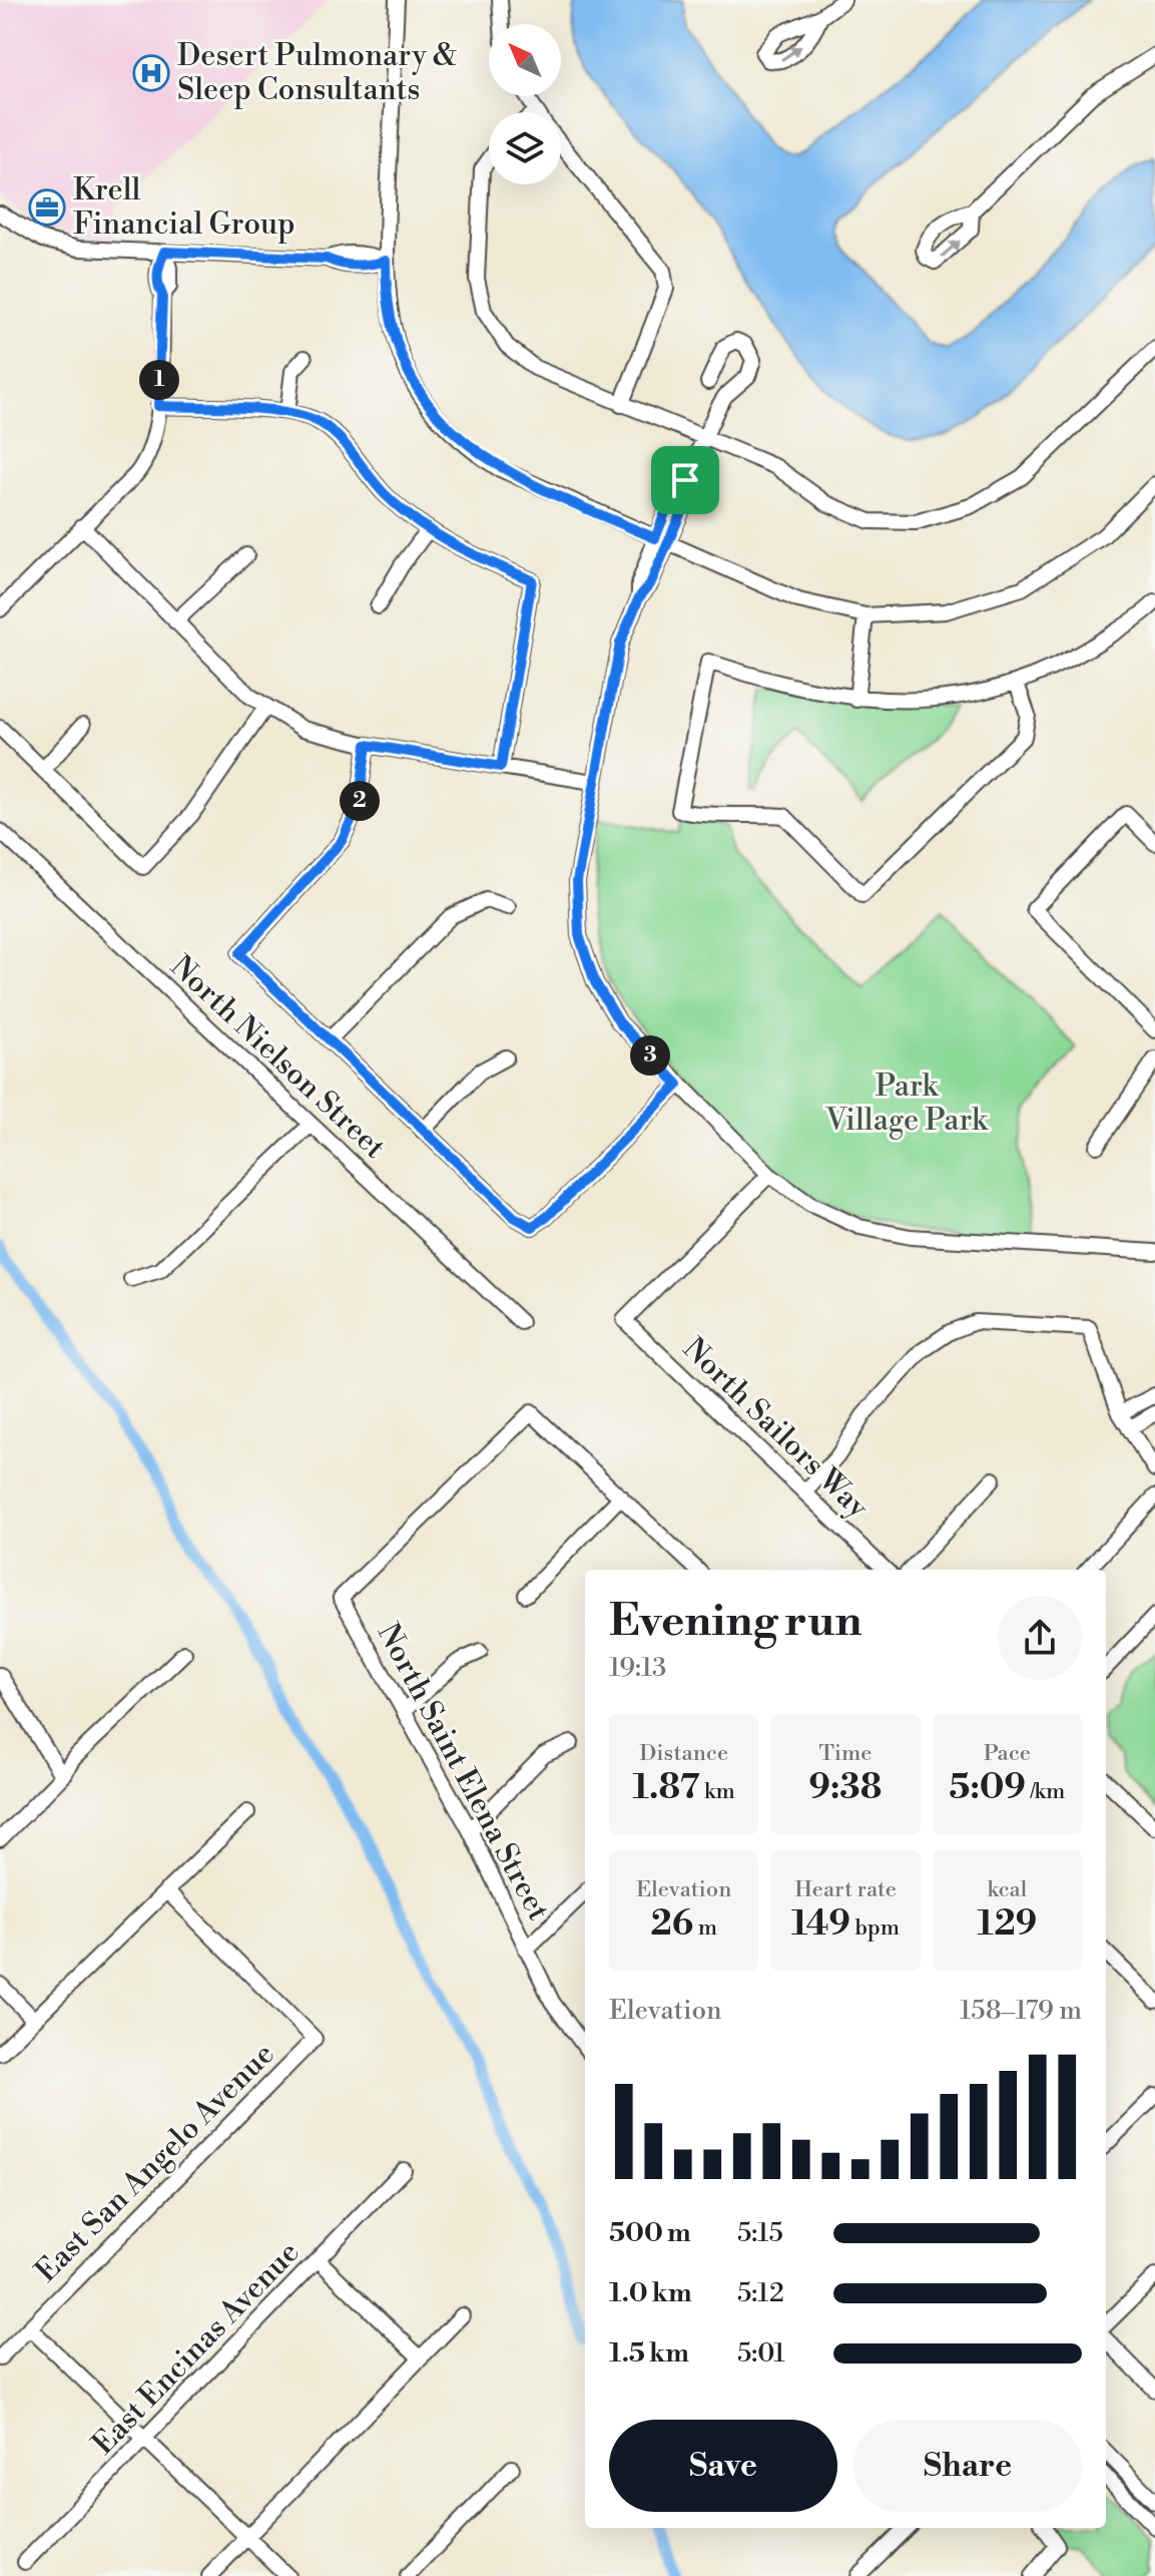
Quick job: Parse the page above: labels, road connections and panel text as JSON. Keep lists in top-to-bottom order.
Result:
{
  "streets": {
    "street": [
      "North Nielson Street",
      "North Sailors Way",
      "North Saint Elena Street",
      "East San Angelo Avenue",
      "East Encinas Avenue"
    ]
  },
  "parks": ["Park Village Park"],
  "places": {
    "hospital": ["Desert Pulmonary & Sleep Consultants"],
    "office": ["Krell Financial Group"]
  },
  "north": "top left",
  "page": {
    "pins": ["1", "2", "3"],
    "heading": ["Evening run", "19:13"],
    "stats": [
      ["Distance", "1.87 km"],
      ["Time", "9:38"],
      ["Pace", "5:09 /km"],
      ["Elevation", "26 m"],
      ["Heart rate", "149 bpm"],
      ["kcal", "129"]
    ],
    "chart": ["Elevation", "158–179 m"],
    "list": [
      {
        "name": "500 m",
        "note": "5:15"
      },
      {
        "name": "1.0 km",
        "note": "5:12"
      },
      {
        "name": "1.5 km",
        "note": "5:01"
      }
    ],
    "buttons": ["Save", "Share"]
  }
}
